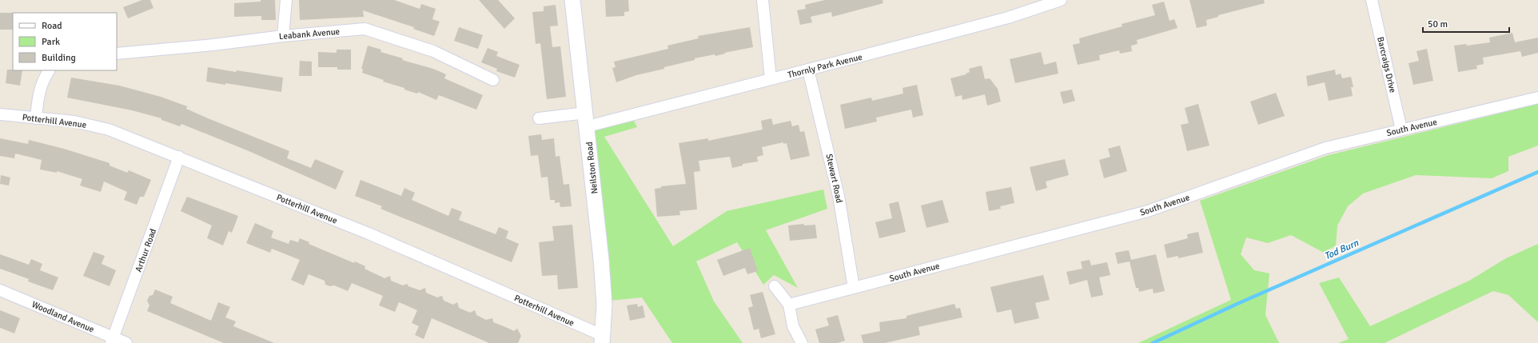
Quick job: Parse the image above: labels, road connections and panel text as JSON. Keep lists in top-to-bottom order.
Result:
{
  "streets": {
    "main road": ["Neilston Road"],
    "street": [
      "Leabank Avenue",
      "Barcraigs Drive",
      "Thornly Park Avenue",
      "Potterhill Avenue",
      "South Avenue",
      "Stewart Road",
      "Arthur Road",
      "Woodland Avenue"
    ]
  },
  "crossings": [
    ["Barcraigs Drive", "South Avenue"],
    ["Thornly Park Avenue", "Neilston Road"],
    ["Thornly Park Avenue", "Stewart Road"],
    ["Potterhill Avenue", "Neilston Road"],
    ["Potterhill Avenue", "Arthur Road"],
    ["South Avenue", "Stewart Road"],
    ["Arthur Road", "Woodland Avenue"]
  ],
  "water": ["Tod Burn"],
  "legend": ["Road", "Park", "Building"],
  "scale_bar": "50 m"
}
